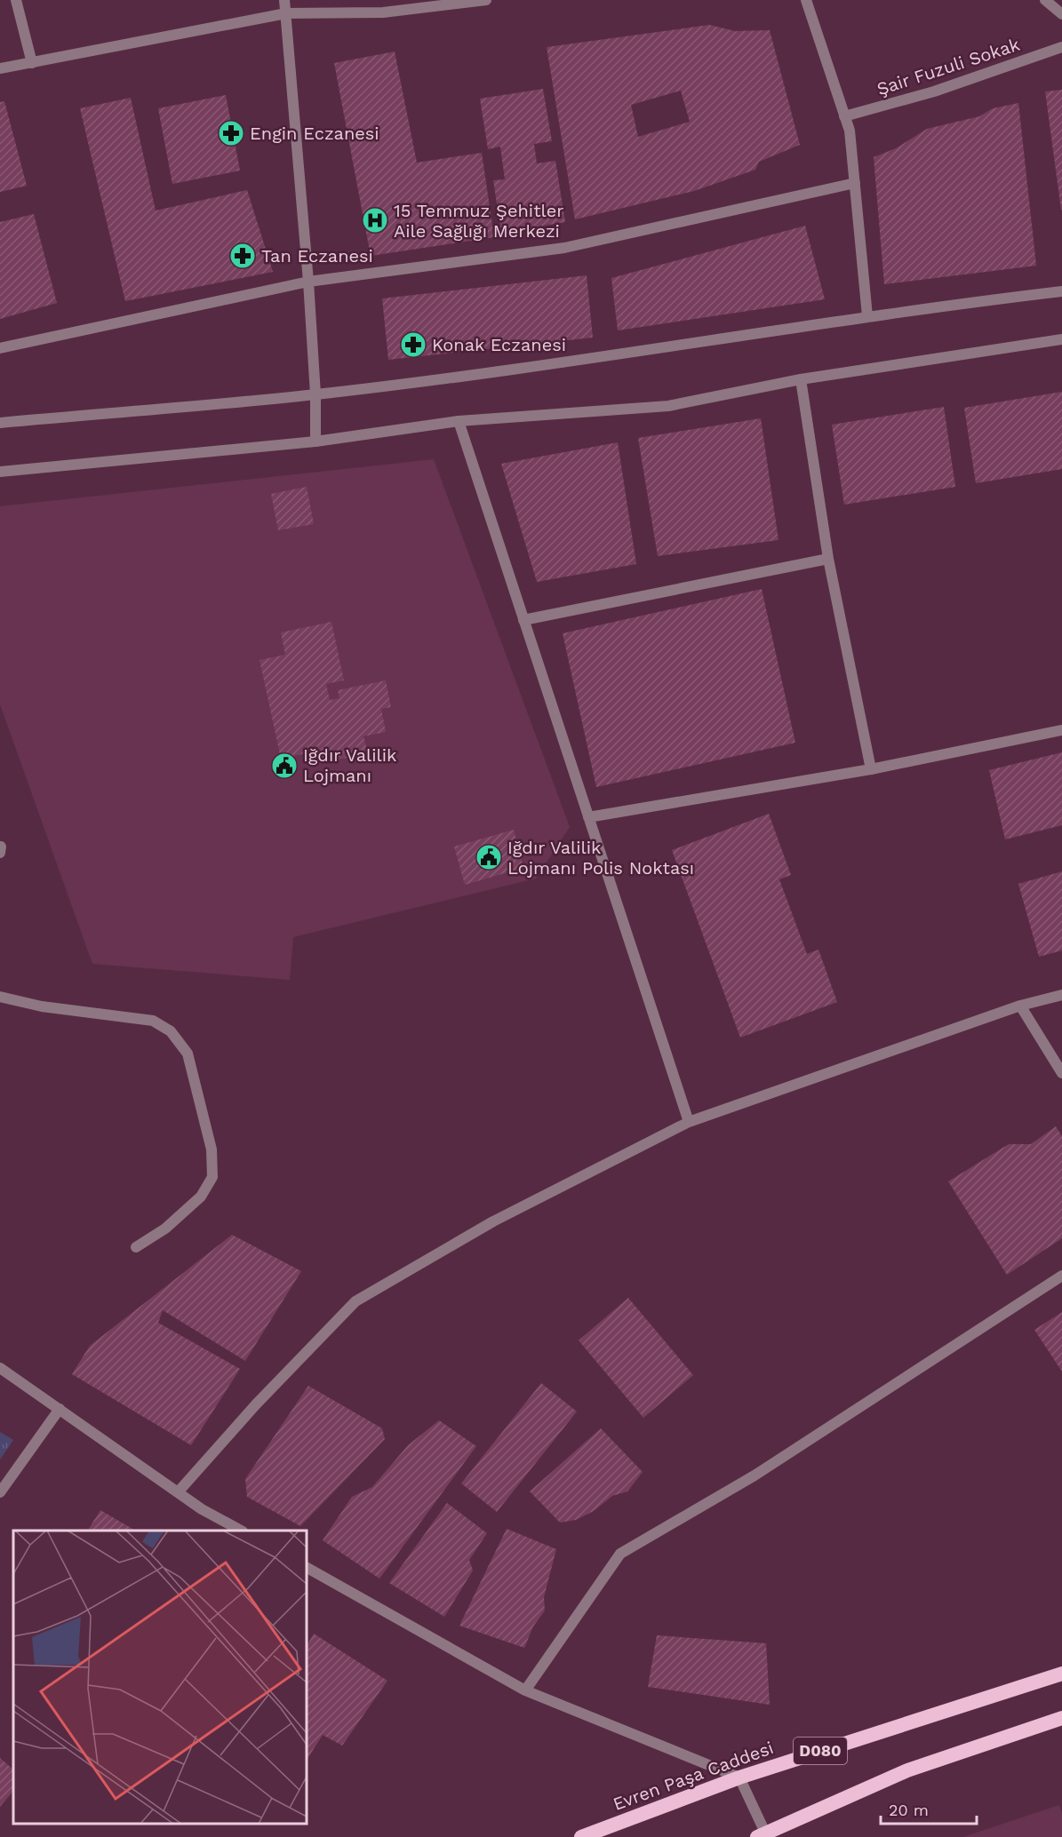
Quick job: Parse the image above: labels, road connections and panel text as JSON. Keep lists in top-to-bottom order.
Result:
{
  "streets": {
    "highway": ["D080", "Evren Paşa Caddesi"],
    "street": ["Şair Fuzuli Sokak"]
  },
  "places": {
    "pharmacy": ["Engin Eczanesi", "Tan Eczanesi", "Konak Eczanesi"],
    "hospital": ["15 Temmuz Şehitler Aile Sağlığı Merkezi"],
    "public building": ["Iğdır Valilik Lojmanı", "Iğdır Valilik Lojmanı Polis Noktası"]
  },
  "scale_bar": "20 m"
}
